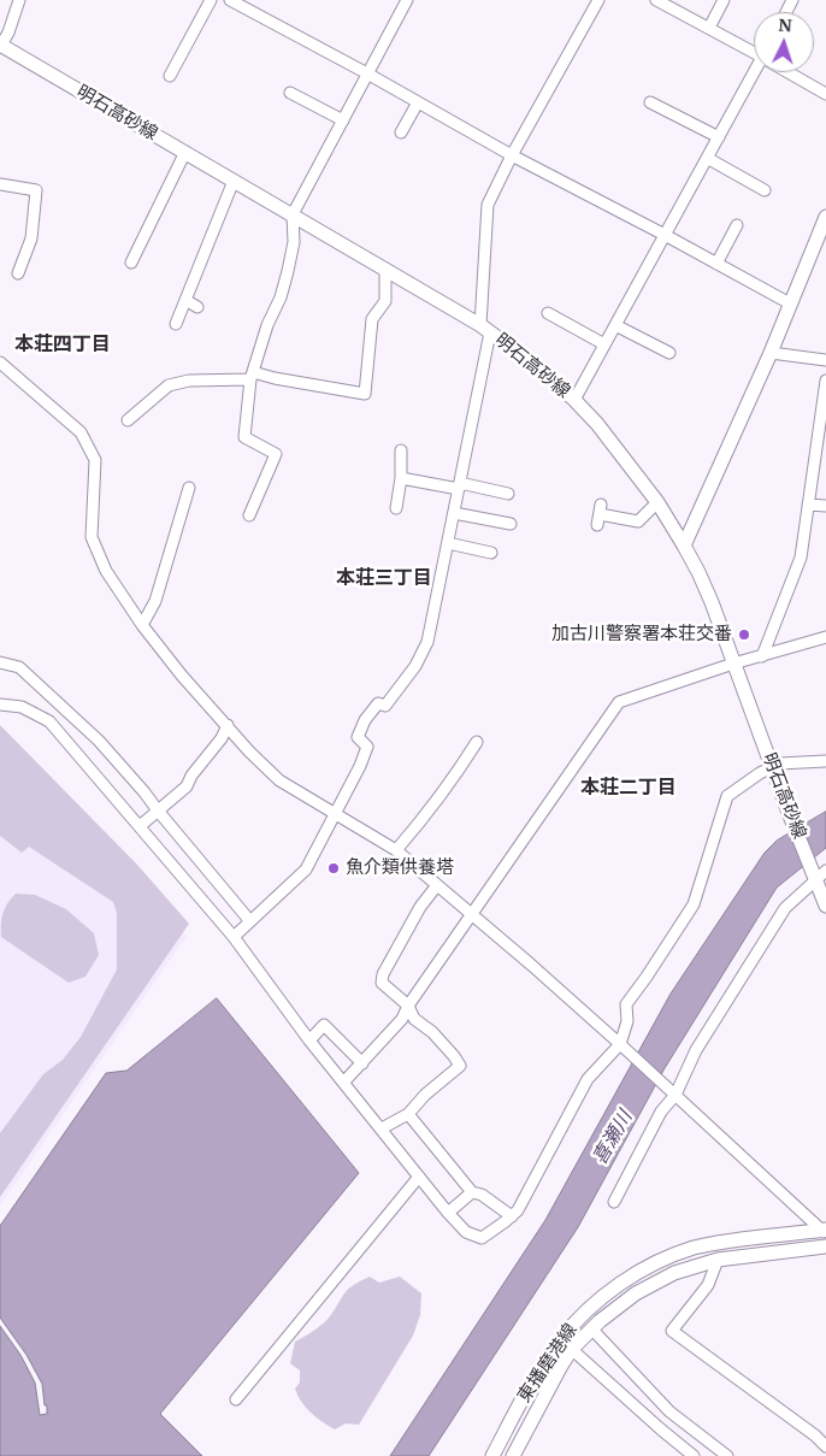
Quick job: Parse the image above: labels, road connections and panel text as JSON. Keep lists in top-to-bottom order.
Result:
{
  "streets": {
    "main road": ["明石高砂線", "東播磨港線"]
  },
  "districts": ["本荘四丁目", "本荘三丁目", "本荘二丁目"],
  "water": ["喜瀬川"],
  "places": ["加古川警察署本荘交番", "魚介類供養塔"],
  "north": "top"
}
